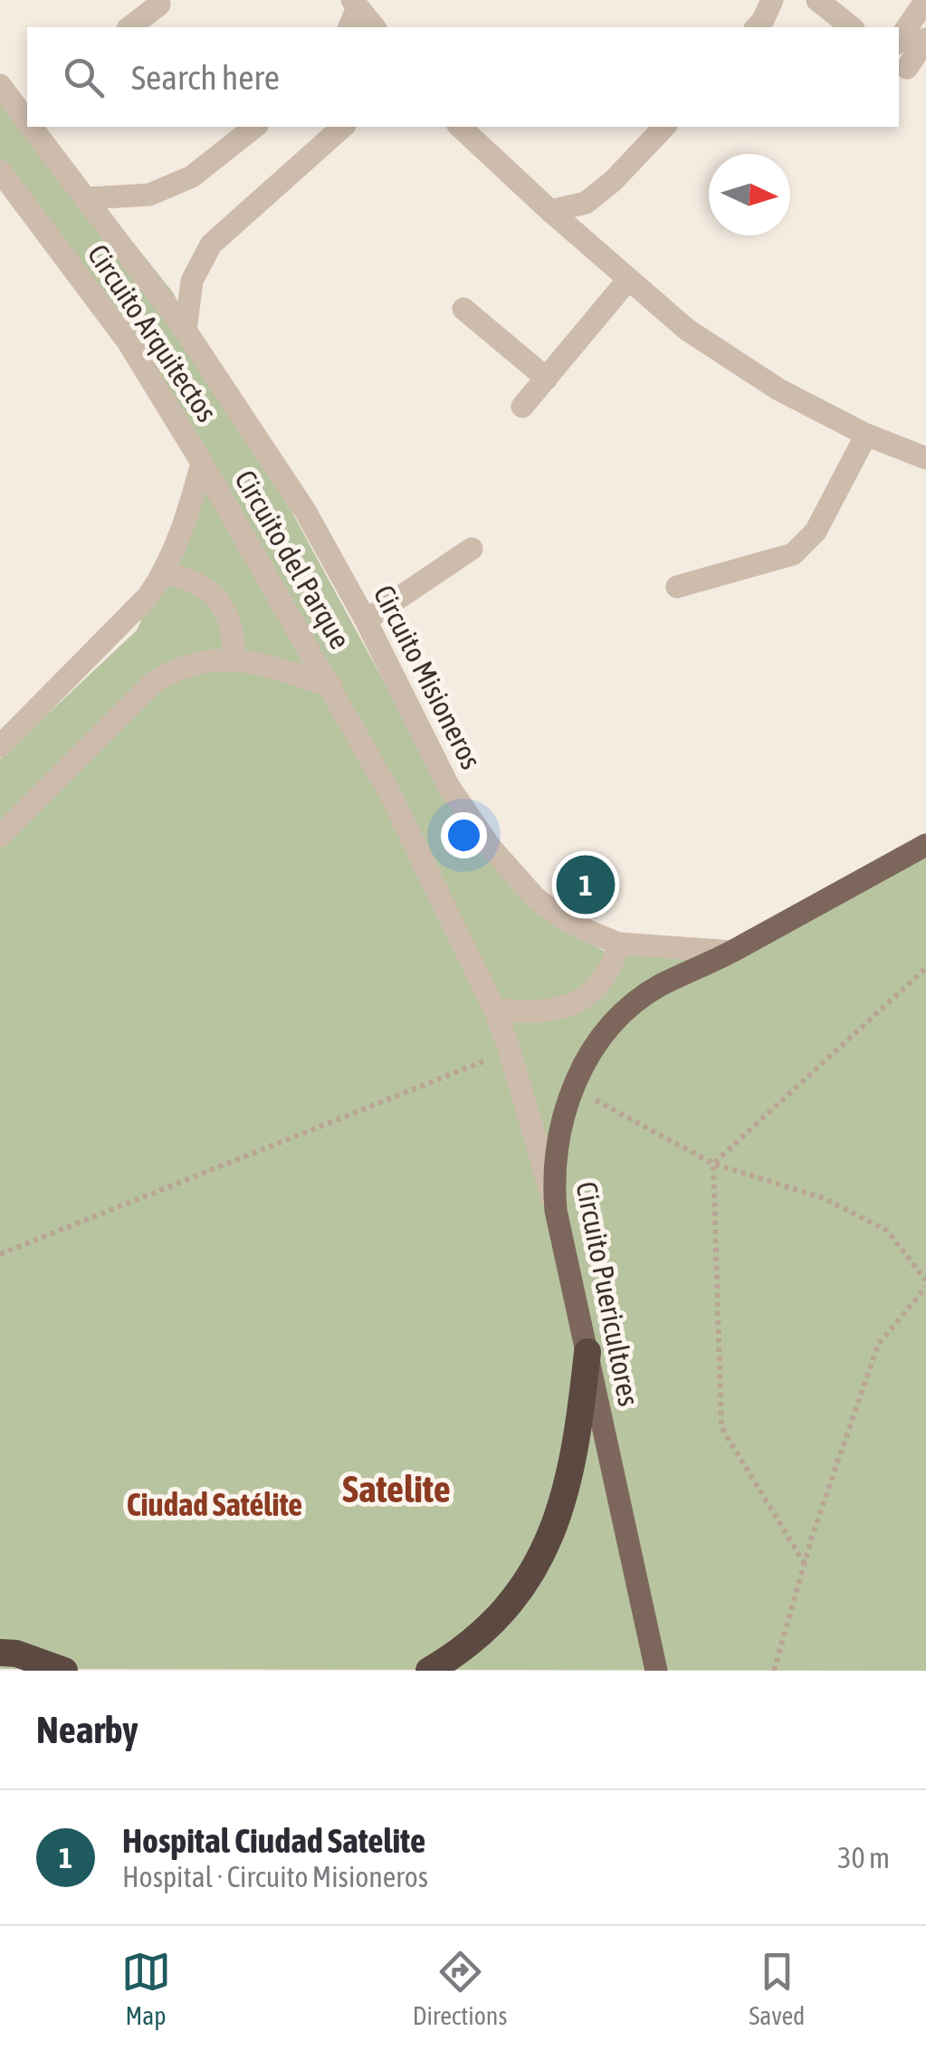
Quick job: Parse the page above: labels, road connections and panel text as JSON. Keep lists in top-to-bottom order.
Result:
{
  "streets": {
    "main road": ["Circuito Puericultores"],
    "street": ["Circuito Arquitectos", "Circuito del Parque", "Circuito Misioneros"]
  },
  "crossings": [
    ["Circuito Arquitectos", "Circuito del Parque"],
    ["Circuito del Parque", "Circuito Puericultores"],
    ["Circuito Misioneros", "Circuito Puericultores"]
  ],
  "districts": ["Satelite", "Ciudad Satélite"],
  "north": "right",
  "page": {
    "search": "Search here",
    "pins": "1",
    "heading": "Nearby",
    "list": [
      {
        "mark": "1",
        "name": "Hospital Ciudad Satelite",
        "note": "Hospital · Circuito Misioneros",
        "value": "30 m"
      }
    ],
    "nav": ["Map", "Directions", "Saved"]
  }
}
